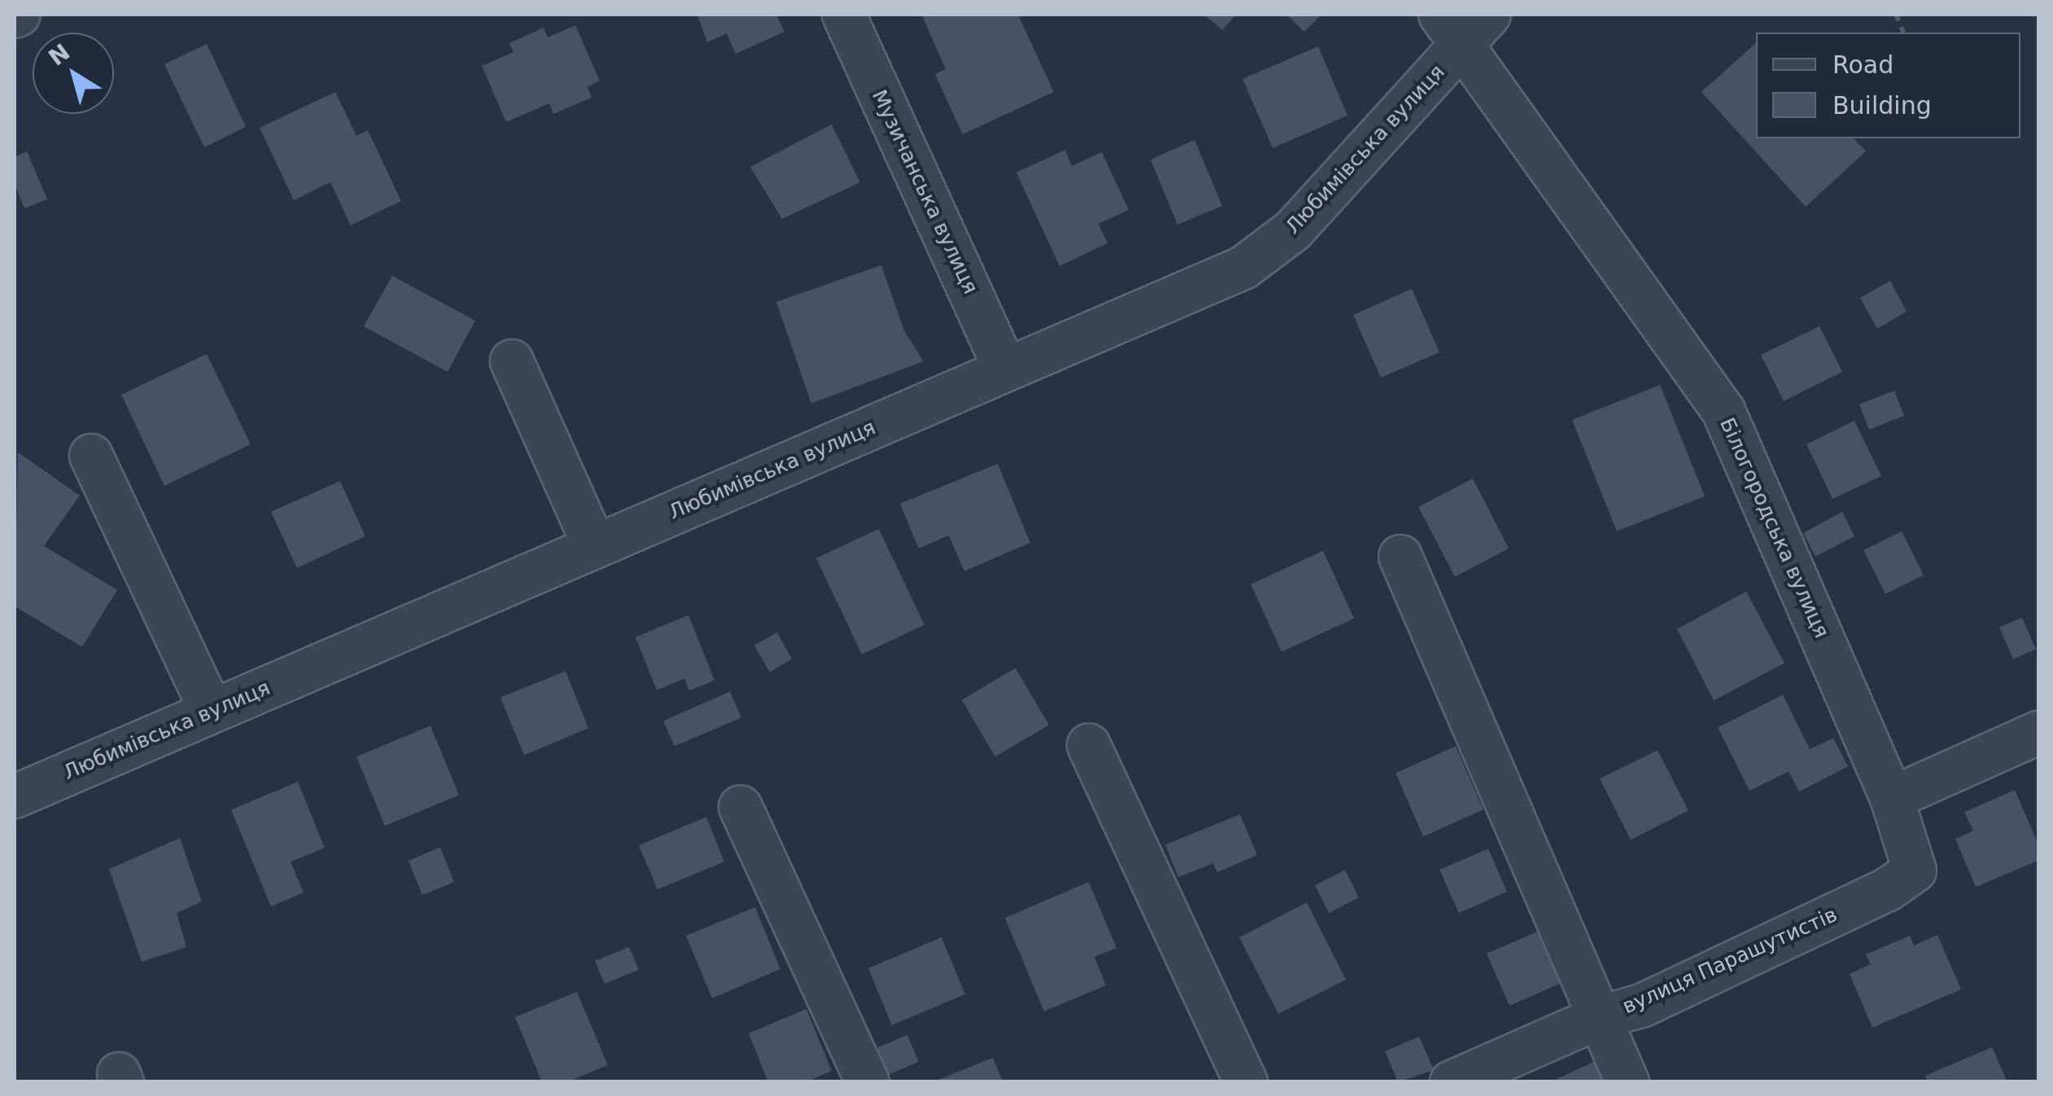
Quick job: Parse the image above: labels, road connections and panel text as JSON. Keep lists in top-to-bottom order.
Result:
{
  "streets": {
    "street": [
      "Любимівська вулиця",
      "Музичанська вулиця",
      "Білогородська вулиця",
      "вулиця Парашутистів"
    ]
  },
  "crossings": [
    ["Любимівська вулиця", "Музичанська вулиця"],
    ["Любимівська вулиця", "Білогородська вулиця"],
    ["Білогородська вулиця", "вулиця Парашутистів"]
  ],
  "legend": ["Road", "Building"],
  "north": "top left"
}
